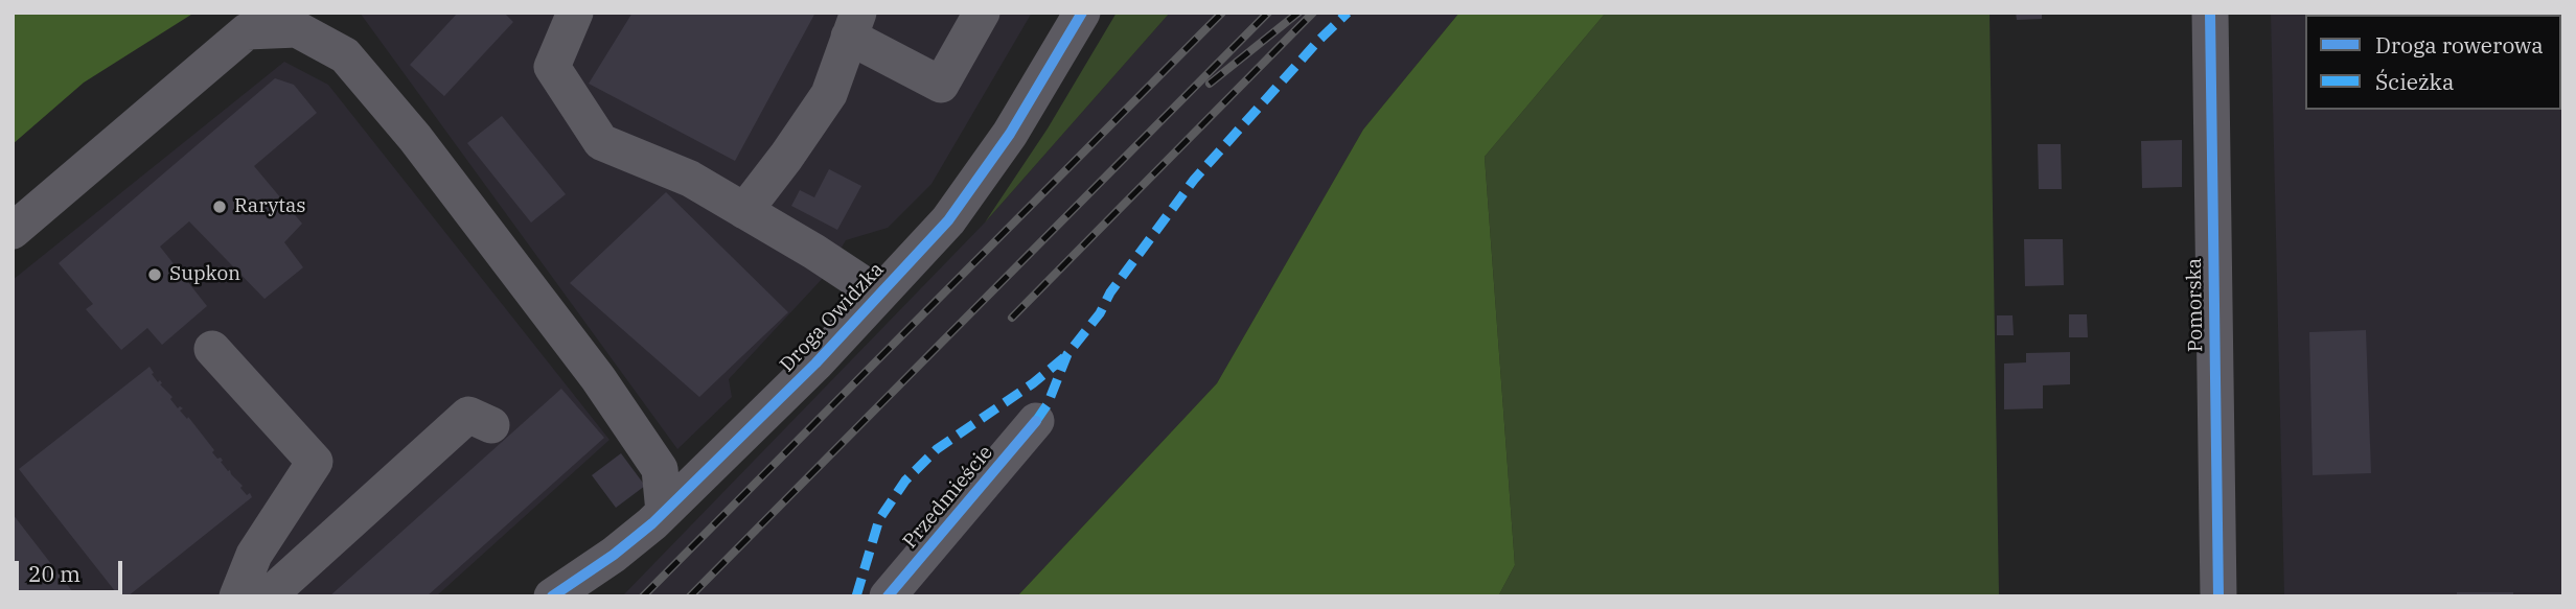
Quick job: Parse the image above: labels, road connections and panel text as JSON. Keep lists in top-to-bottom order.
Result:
{
  "streets": {
    "street": ["Pomorska", "Droga Owidzka", "Przedmieście"]
  },
  "places": ["Rarytas", "Supkon"],
  "legend": ["Droga rowerowa", "Ścieżka"],
  "scale_bar": "20 m"
}
